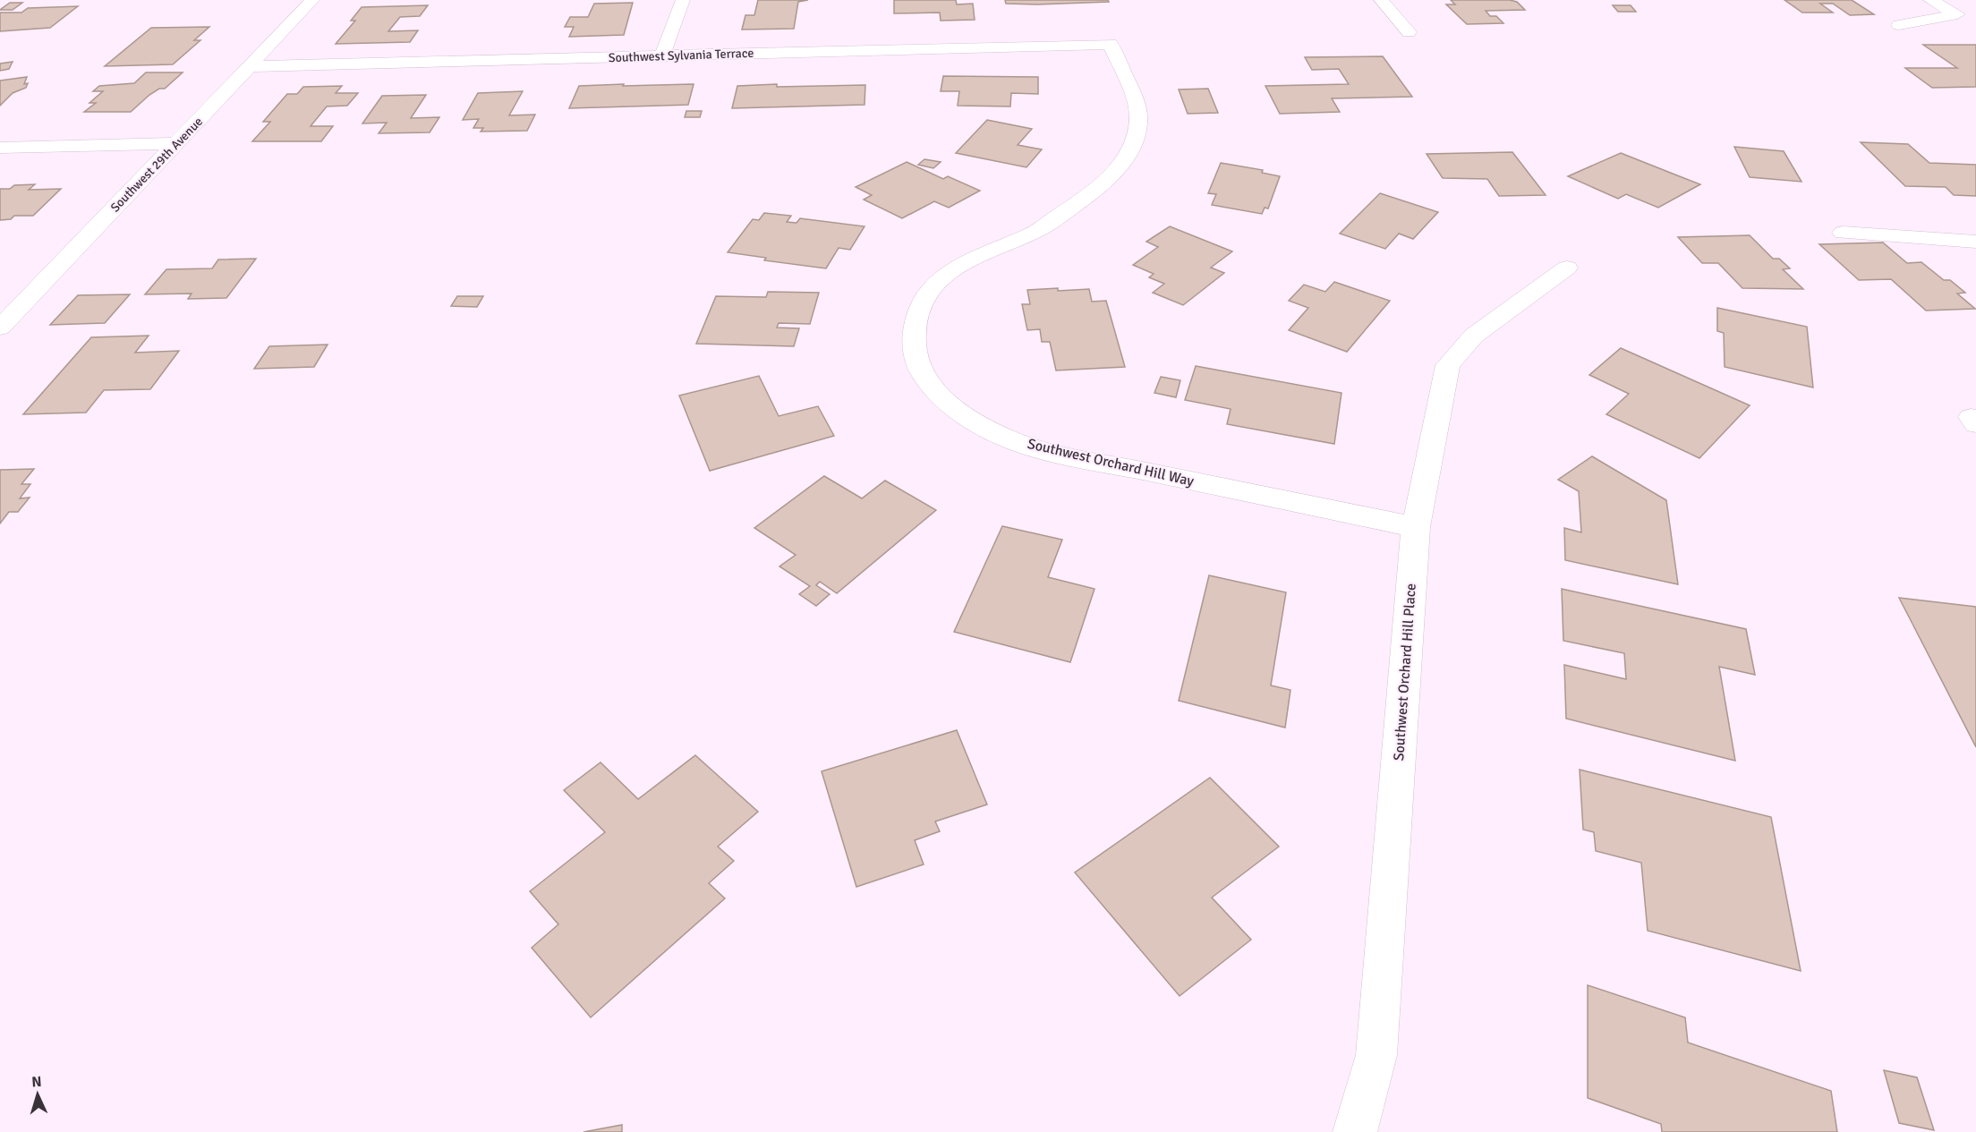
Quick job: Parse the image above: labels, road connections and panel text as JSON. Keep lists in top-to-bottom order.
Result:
{
  "streets": {
    "street": [
      "Southwest Sylvania Terrace",
      "Southwest 29th Avenue",
      "Southwest Orchard Hill Way",
      "Southwest Orchard Hill Place"
    ]
  },
  "crossings": [
    ["Southwest Sylvania Terrace", "Southwest 29th Avenue"],
    ["Southwest Sylvania Terrace", "Southwest Orchard Hill Way"],
    ["Southwest Orchard Hill Way", "Southwest Orchard Hill Place"]
  ],
  "north": "top"
}
